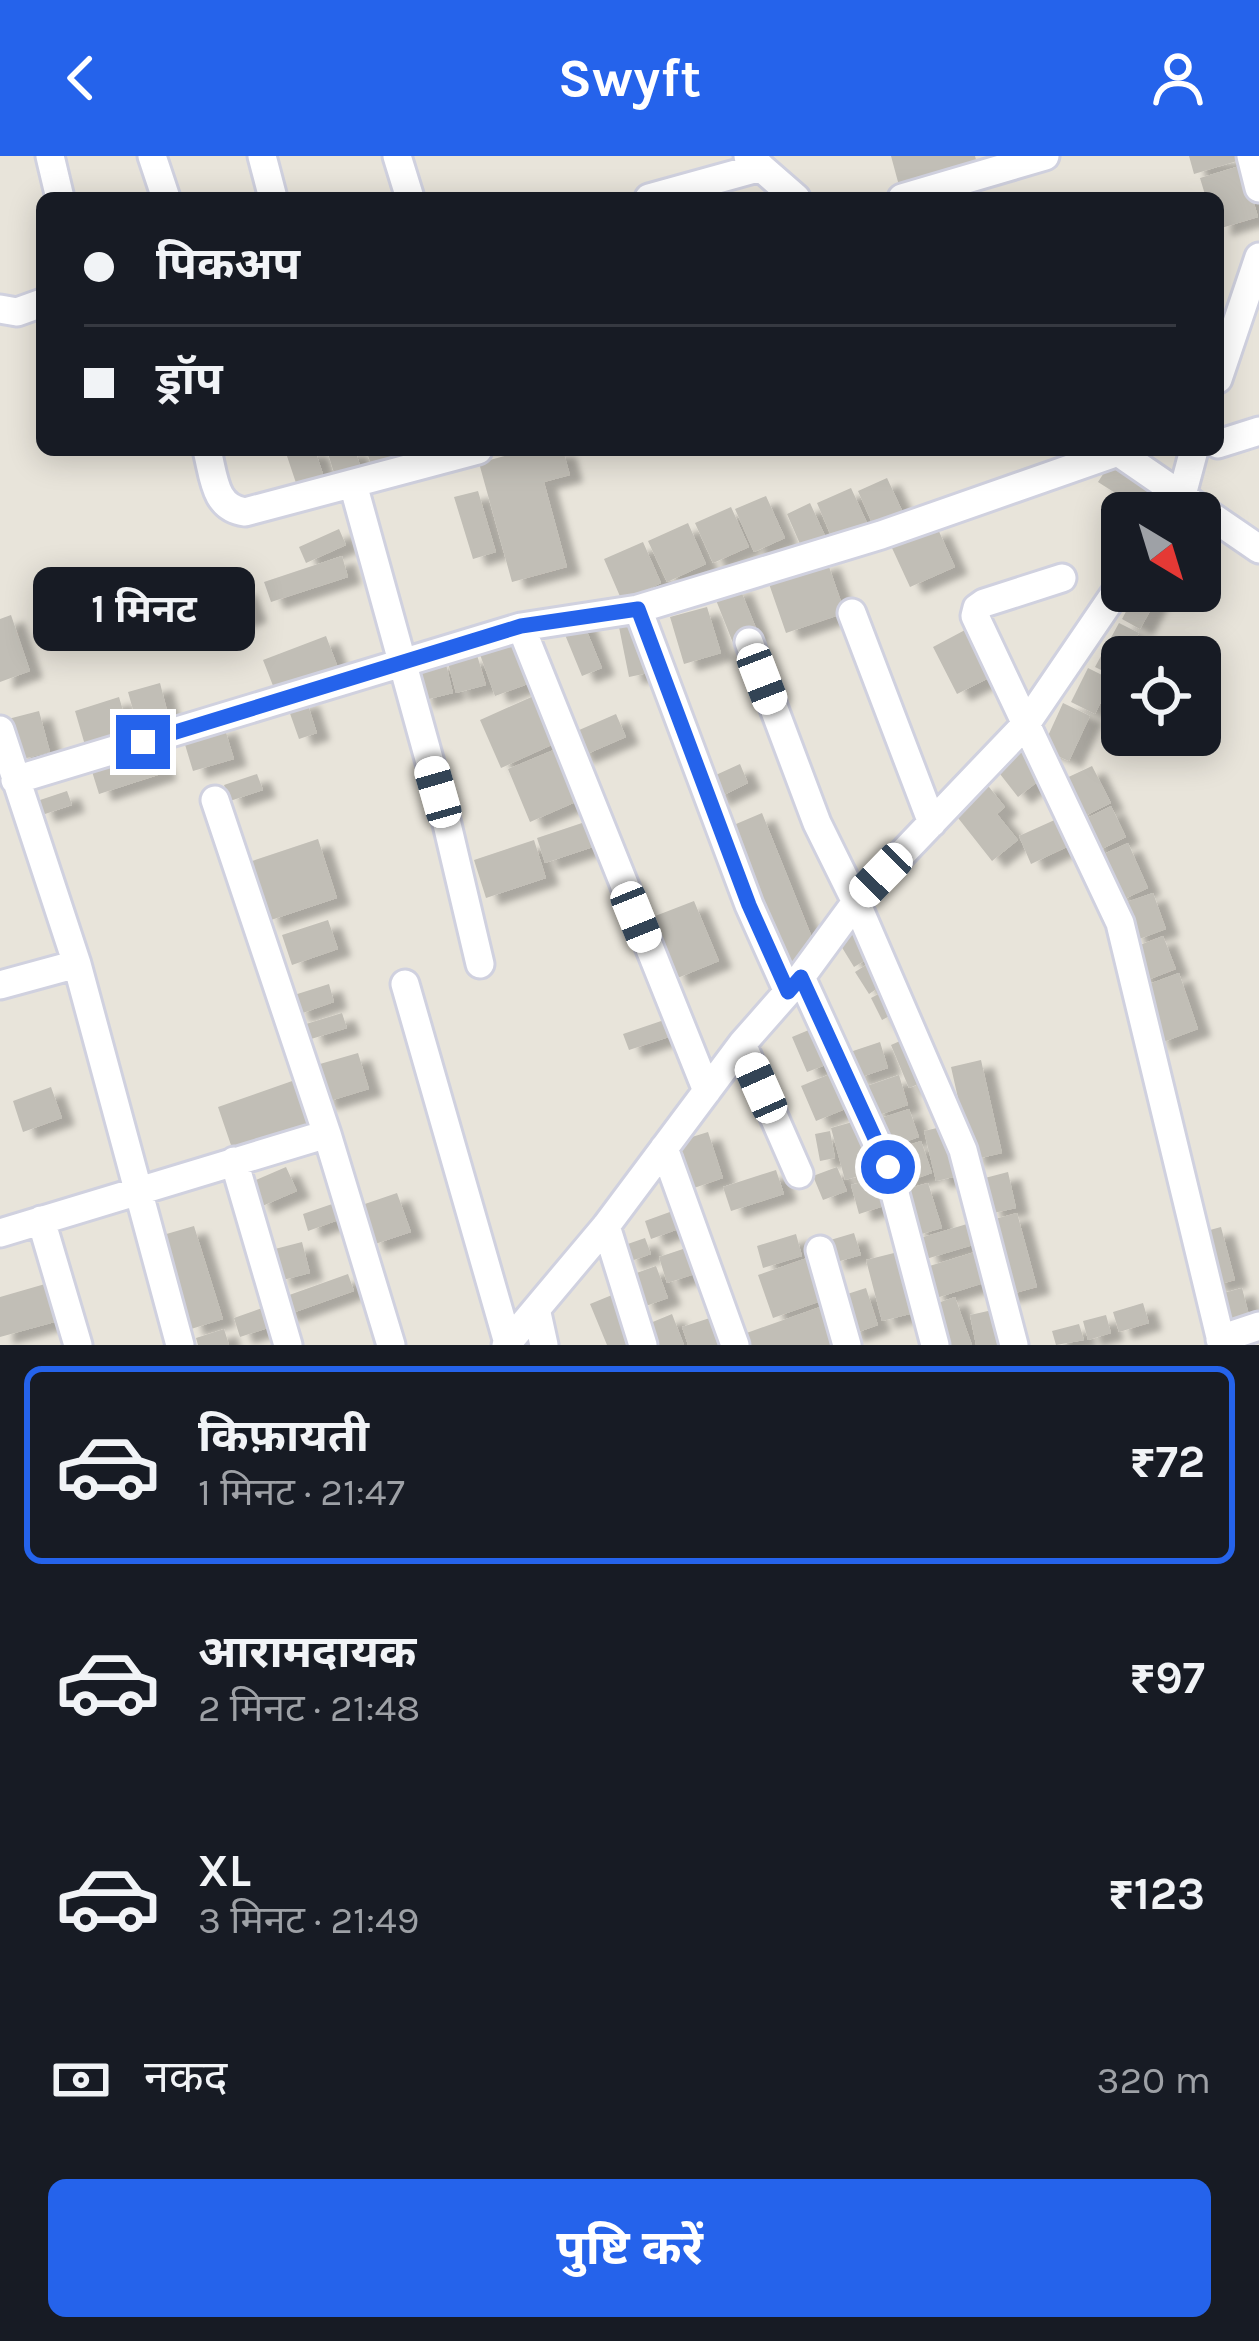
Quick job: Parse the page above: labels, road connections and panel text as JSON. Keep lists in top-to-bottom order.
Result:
{
  "north": "bottom right",
  "page": {
    "header": "Swyft",
    "banner": ["पिकअप", "ड्रॉप"],
    "bubble": "1 मिनट",
    "list": [
      {
        "name": "किफ़ायती",
        "note": "1 मिनट · 21:47",
        "value": "₹72"
      },
      {
        "name": "आरामदायक",
        "note": "2 मिनट · 21:48",
        "value": "₹97"
      },
      {
        "name": "XL",
        "note": "3 मिनट · 21:49",
        "value": "₹123"
      }
    ],
    "pay": ["नकद", "320 m"],
    "buttons": "पुष्टि करें"
  }
}
